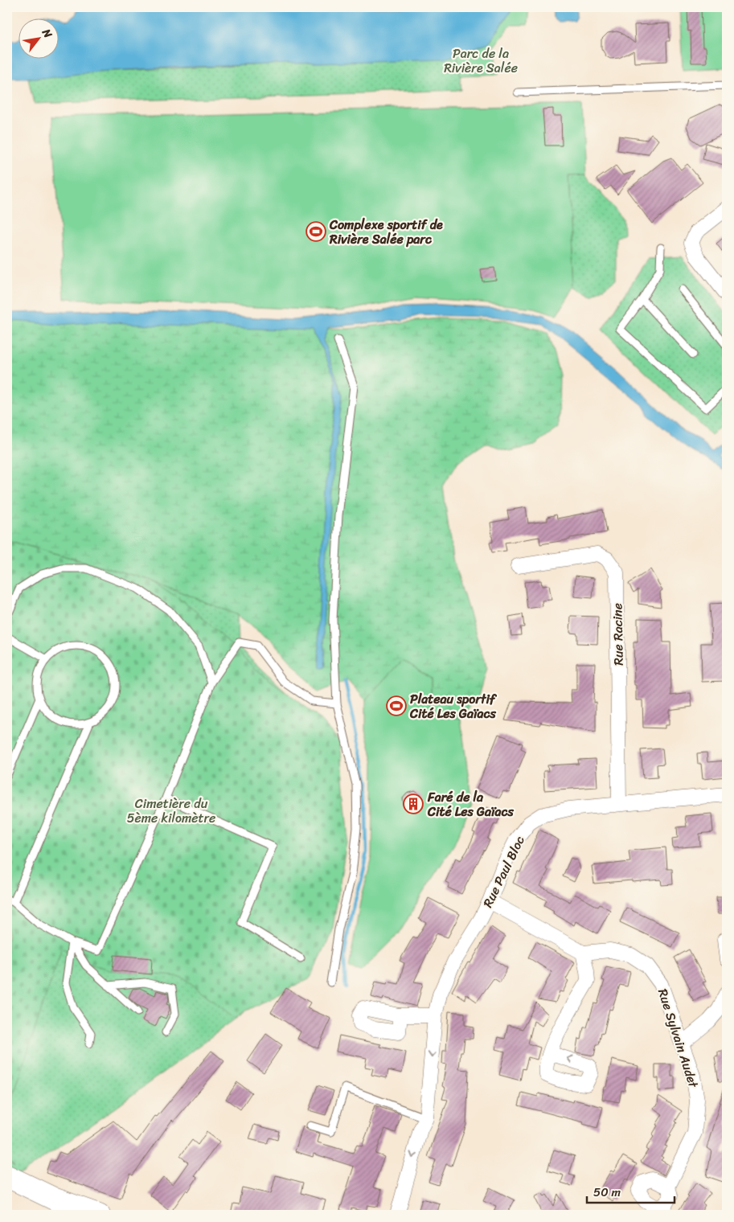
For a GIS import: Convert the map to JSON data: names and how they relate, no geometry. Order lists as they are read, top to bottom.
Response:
{
  "streets": {
    "street": ["Rue Racine", "Rue Paul Bloc", "Rue Sylvain Audet"]
  },
  "crossings": [
    ["Rue Racine", "Rue Paul Bloc"]
  ],
  "parks": ["Parc de la Rivière Salée", "Cimetière du 5ème kilomètre"],
  "places": {
    "sports": ["Complexe sportif de Rivière Salée parc", "Plateau sportif Cité Les Gaïacs"],
    "building": ["Faré de la Cité Les Gaïacs"]
  },
  "scale_bar": "50 m",
  "north": "top right"
}
